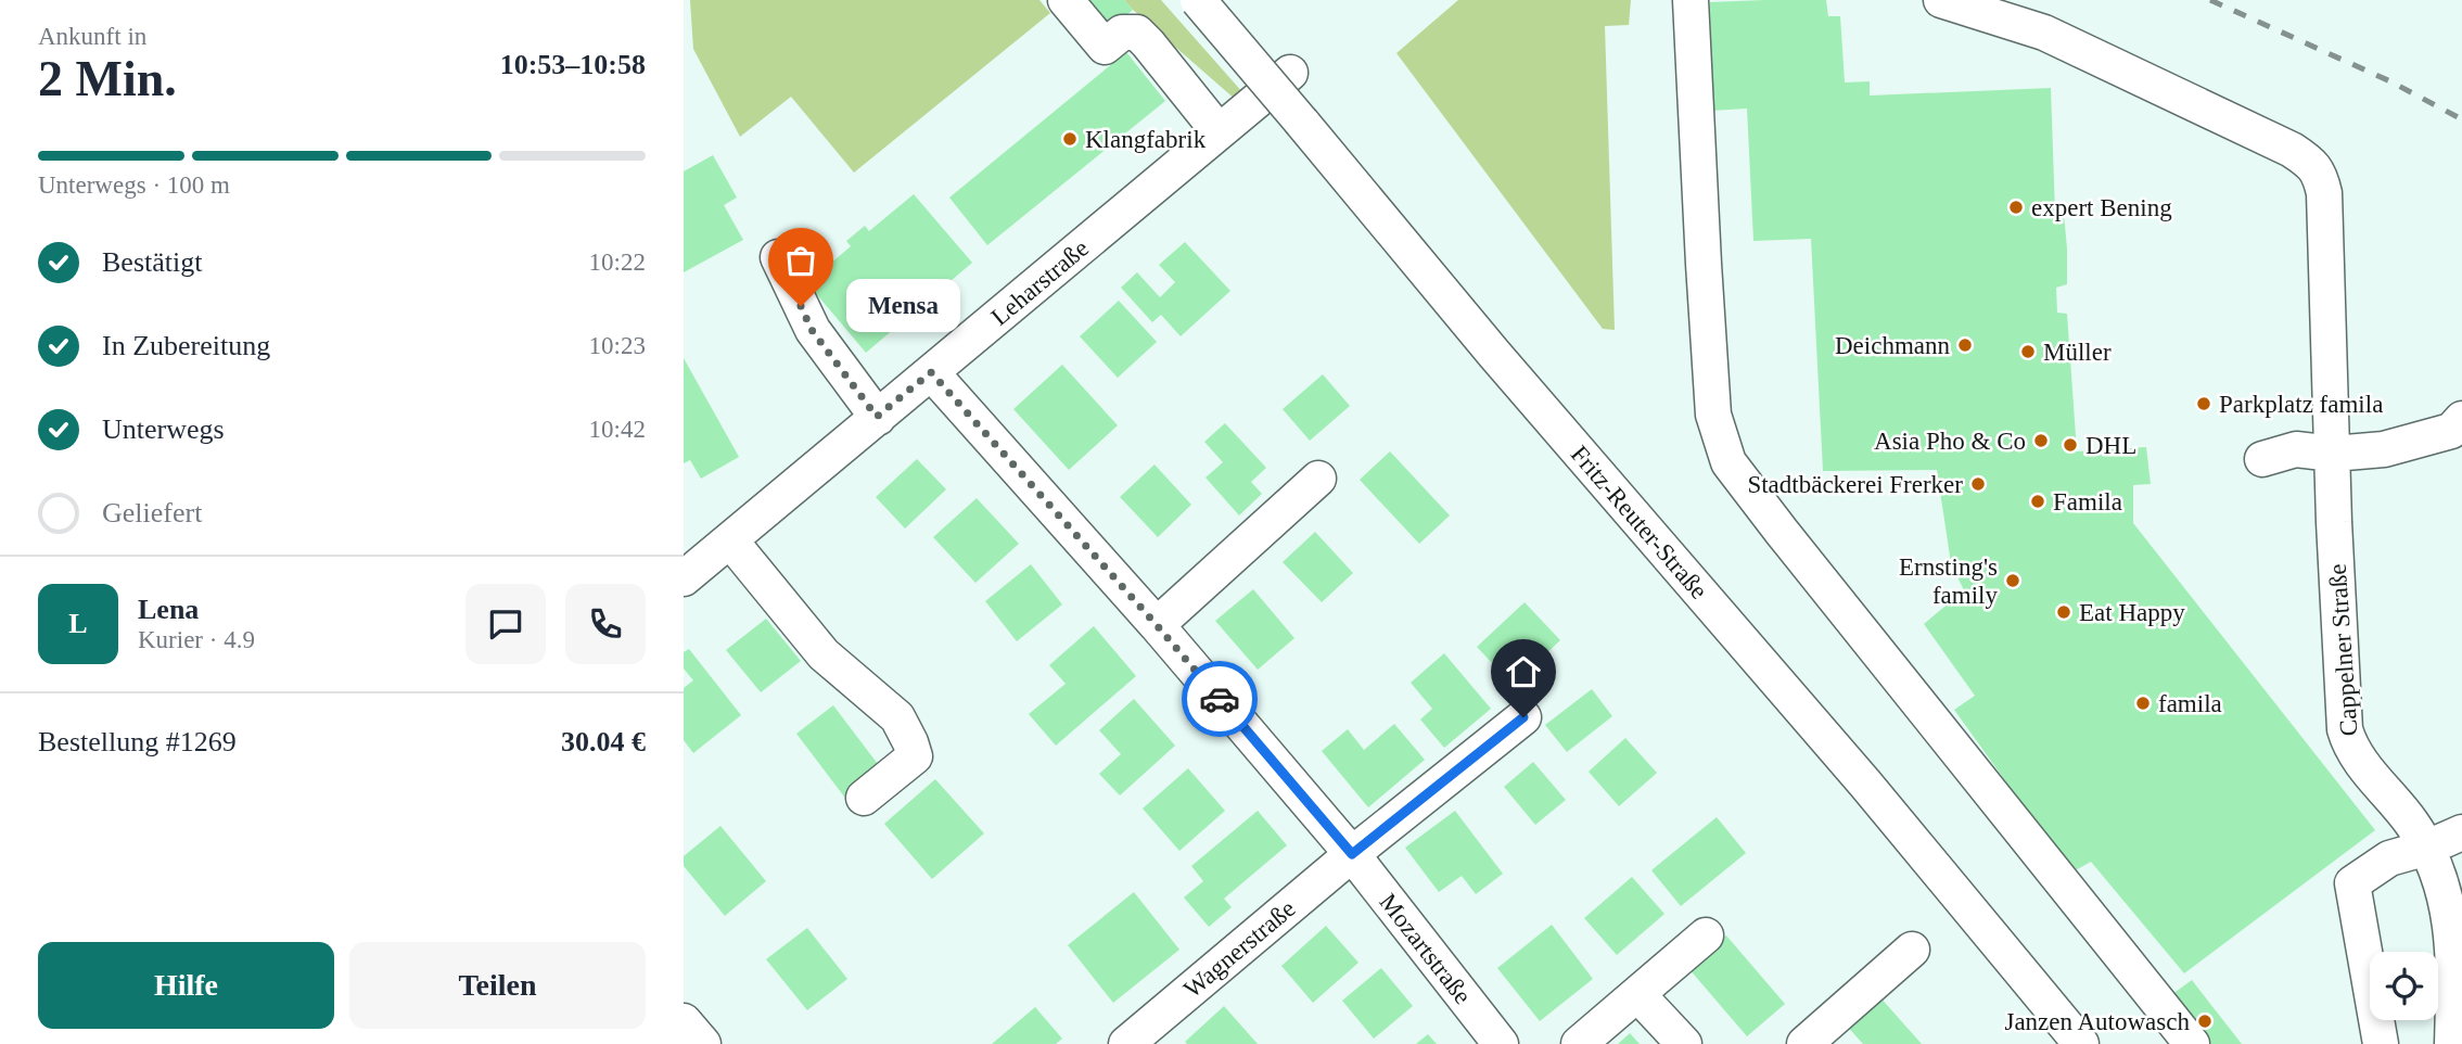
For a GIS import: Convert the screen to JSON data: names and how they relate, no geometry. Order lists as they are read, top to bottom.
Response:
{
  "streets": {
    "street": [
      "Leharstraße",
      "Fritz-Reuter-Straße",
      "Cappelner Straße",
      "Wagnerstraße",
      "Mozartstraße"
    ]
  },
  "crossings": [
    ["Leharstraße", "Mozartstraße"],
    ["Wagnerstraße", "Mozartstraße"]
  ],
  "places": [
    "Klangfabrik",
    "expert Bening",
    "Mensa",
    "Deichmann",
    "Müller",
    "Parkplatz famila",
    "Asia Pho & Co",
    "DHL",
    "Stadtbäckerei Frerker",
    "Famila",
    "Ernsting's family",
    "Eat Happy",
    "famila",
    "Janzen Autowasch"
  ],
  "page": {
    "heading": ["2 Min.", "Ankunft in", "10:53–10:58"],
    "panel": [
      "Lena",
      "Kurier · 4.9",
      "Bestellung #1269",
      "30.04 €"
    ],
    "bar": "Unterwegs · 100 m",
    "list": [
      ["Bestätigt", "10:22"],
      ["In Zubereitung", "10:23"],
      ["Unterwegs", "10:42"],
      "Geliefert"
    ],
    "bubble": "Mensa",
    "round": "L",
    "buttons": ["Hilfe", "Teilen"]
  }
}
